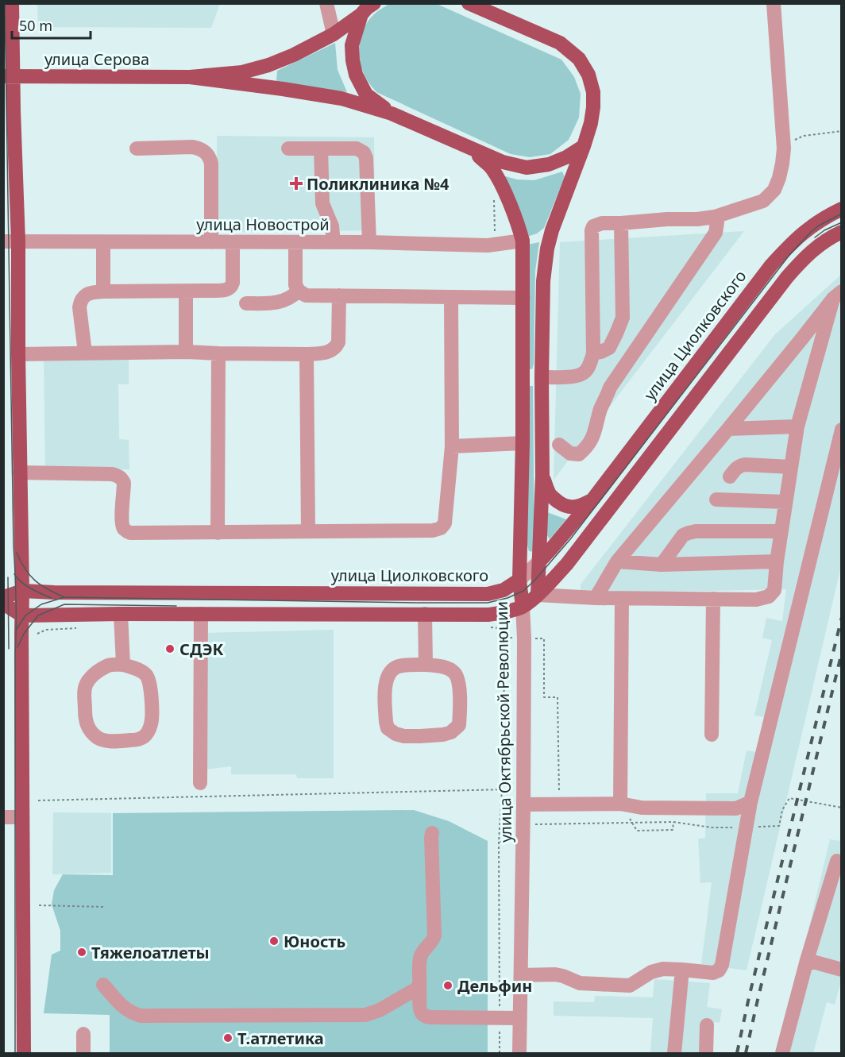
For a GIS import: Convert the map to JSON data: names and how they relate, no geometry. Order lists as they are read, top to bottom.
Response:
{
  "streets": {
    "main road": ["улица Серова", "улица Циолковского", "улица Октябрьской Революции"],
    "street": ["улица Новострой"]
  },
  "crossings": [
    ["улица Новострой", "улица Октябрьской Революции"],
    ["улица Циолковского", "улица Октябрьской Революции"]
  ],
  "places": {
    "health": ["Поликлиника №4"],
    "other": [
      "СДЭК",
      "Юность",
      "Тяжелоатлеты",
      "Дельфин",
      "Т.атлетика"
    ]
  },
  "scale_bar": "50 m"
}
